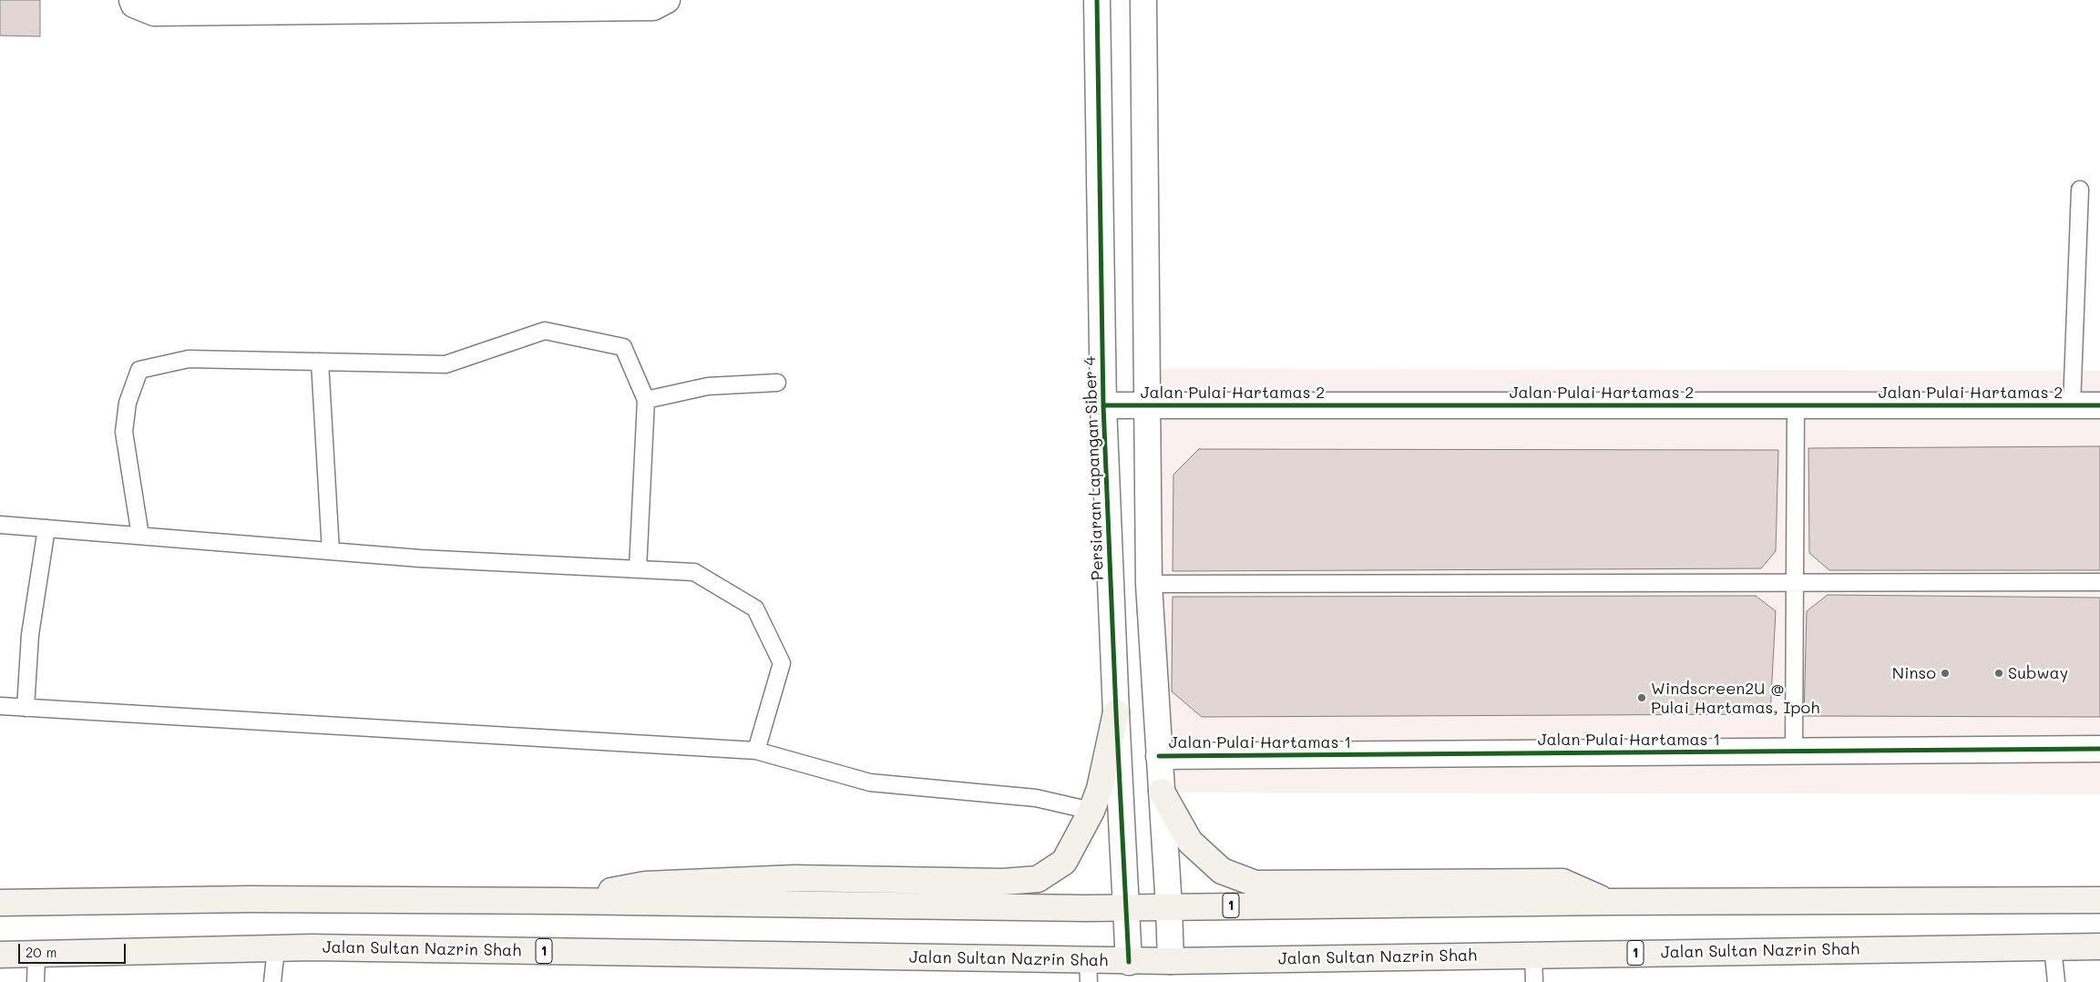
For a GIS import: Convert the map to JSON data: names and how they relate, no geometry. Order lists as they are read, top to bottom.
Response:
{
  "streets": {
    "highway": ["1", "Jalan Sultan Nazrin Shah"],
    "street": ["Jalan Pulai Hartamas 2", "Persiaran Lapangan Siber 4", "Jalan Pulai Hartamas 1"]
  },
  "crossings": [
    ["Jalan Pulai Hartamas 2", "Persiaran Lapangan Siber 4"],
    ["Persiaran Lapangan Siber 4", "1"],
    ["Persiaran Lapangan Siber 4", "Jalan Sultan Nazrin Shah"]
  ],
  "places": ["Ninso", "Subway", "Windscreen2U @ Pulai Hartamas, Ipoh"],
  "scale_bar": "20 m"
}
